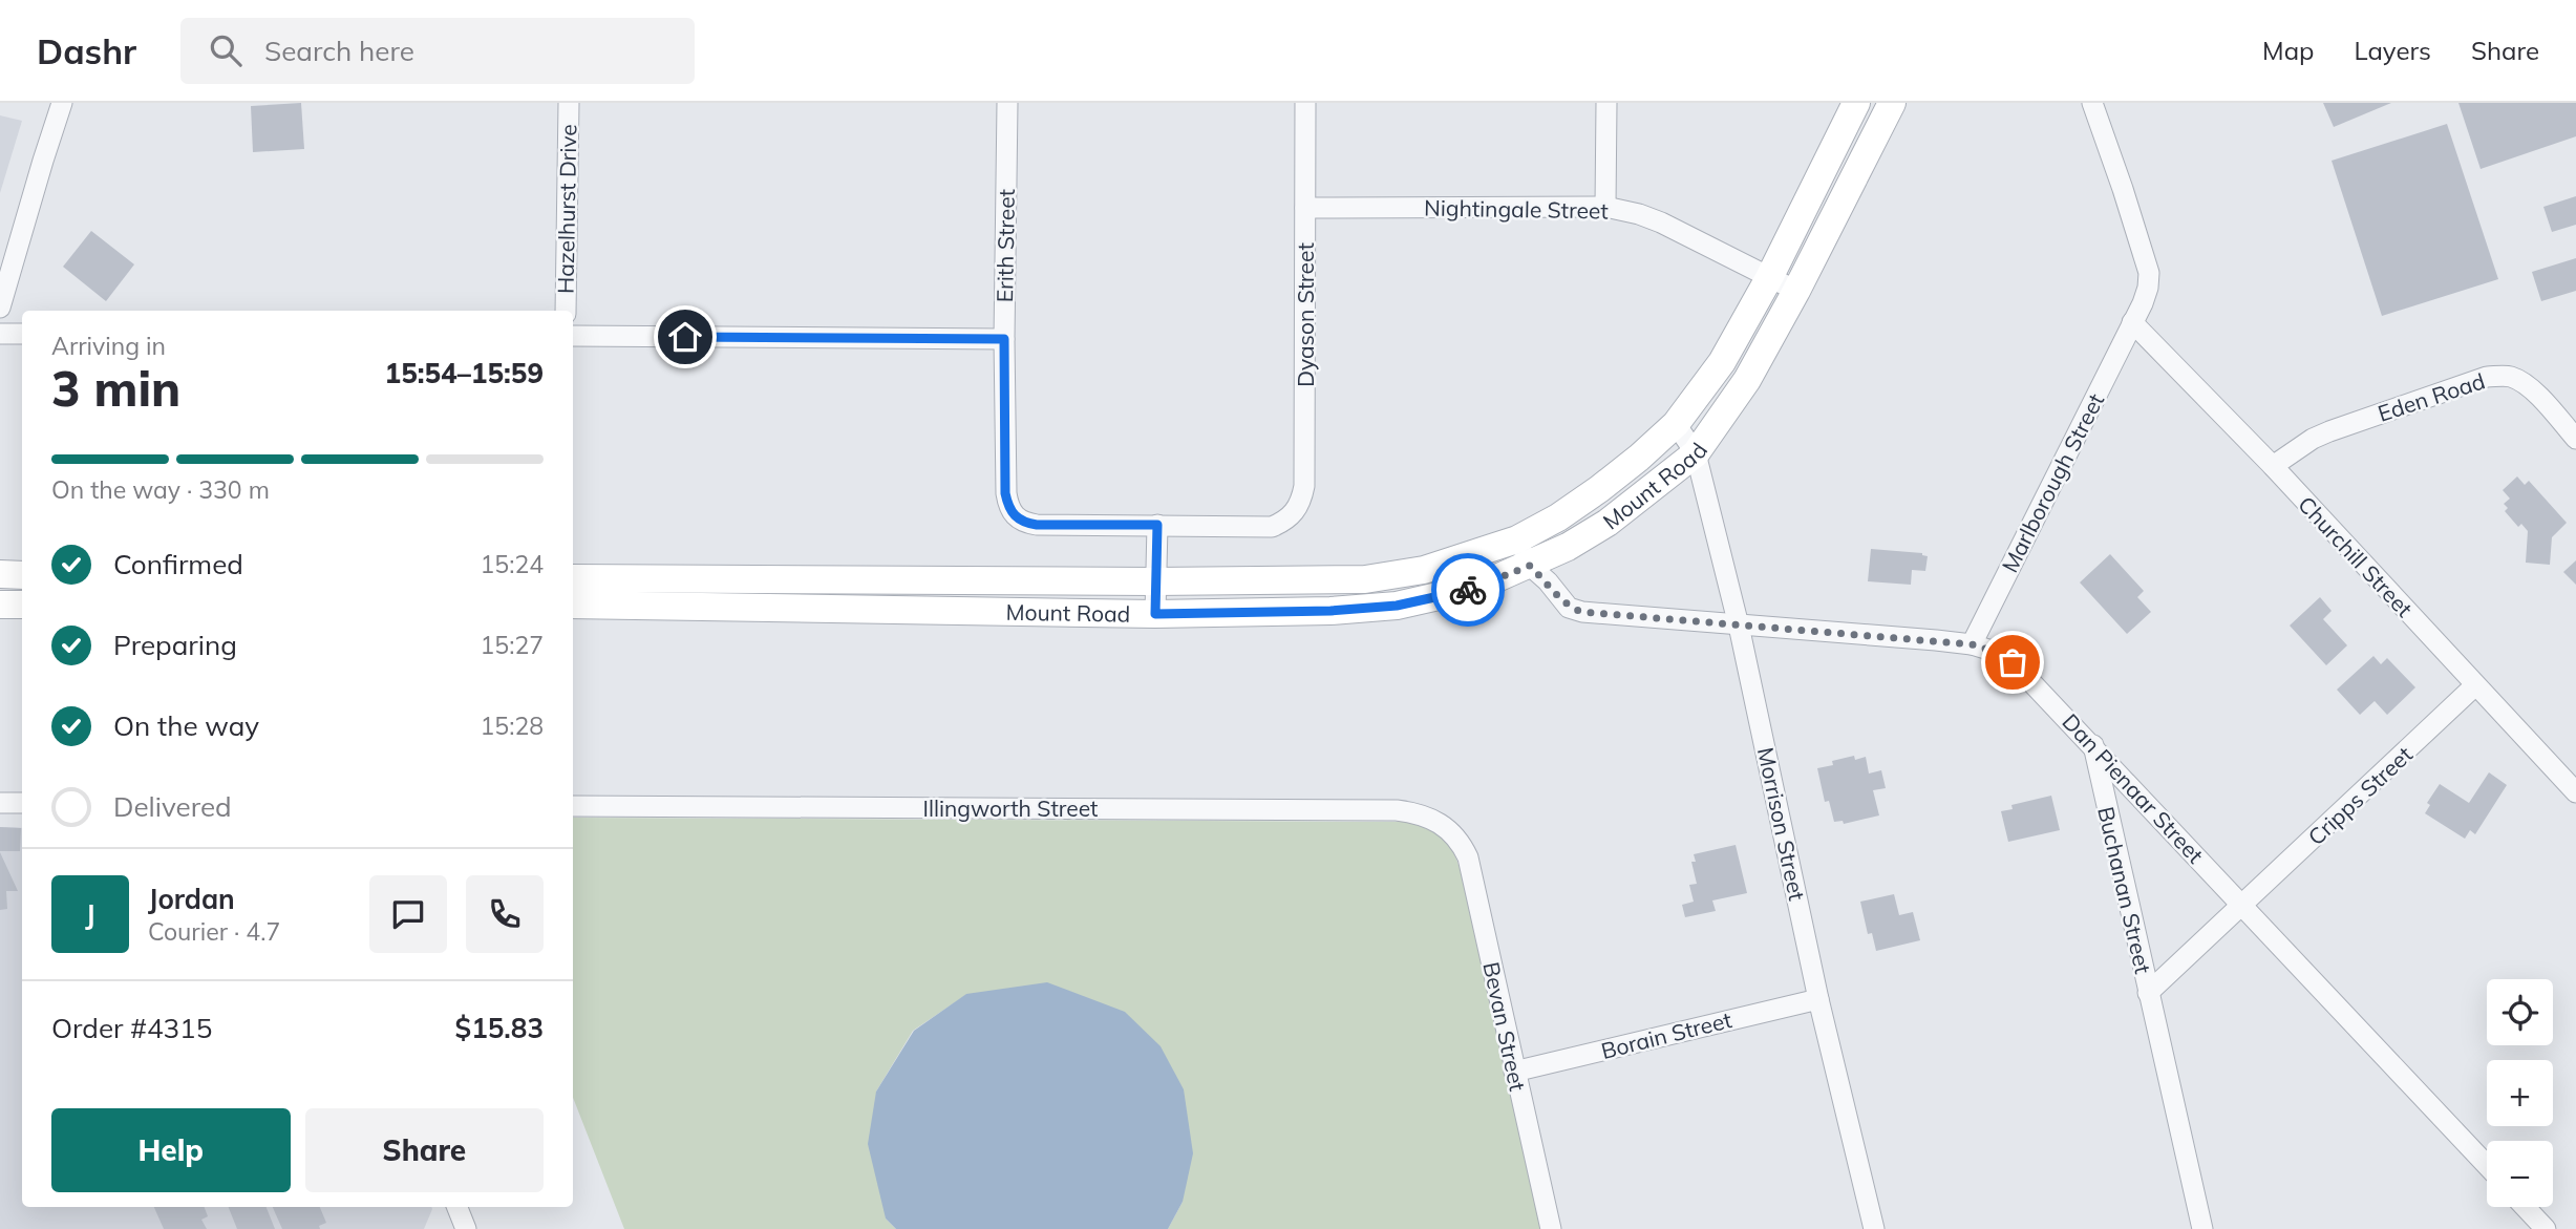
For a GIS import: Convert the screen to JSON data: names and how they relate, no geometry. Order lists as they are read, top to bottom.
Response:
{
  "streets": {
    "main road": ["Mount Road"],
    "street": [
      "Hazelhurst Drive",
      "Nightingale Street",
      "Erith Street",
      "Dyason Street",
      "Eden Road",
      "Marlborough Street",
      "Churchill Street",
      "Dan Pienaar Street",
      "Cripps Street",
      "Illingworth Street",
      "Morrison Street",
      "Buchanan Street",
      "Bevan Street",
      "Borain Street"
    ]
  },
  "crossings": [
    ["Nightingale Street", "Dyason Street"],
    ["Nightingale Street", "Mount Road"],
    ["Erith Street", "Dyason Street"],
    ["Eden Road", "Churchill Street"],
    ["Mount Road", "Dan Pienaar Street"],
    ["Mount Road", "Morrison Street"],
    ["Marlborough Street", "Churchill Street"],
    ["Marlborough Street", "Dan Pienaar Street"],
    ["Churchill Street", "Cripps Street"],
    ["Dan Pienaar Street", "Cripps Street"],
    ["Dan Pienaar Street", "Morrison Street"],
    ["Dan Pienaar Street", "Buchanan Street"],
    ["Cripps Street", "Buchanan Street"],
    ["Illingworth Street", "Bevan Street"],
    ["Morrison Street", "Borain Street"],
    ["Bevan Street", "Borain Street"]
  ],
  "page": {
    "header": "Dashr",
    "search": "Search here",
    "nav": ["Map", "Layers", "Share"],
    "heading": ["3 min", "Arriving in", "15:54–15:59"],
    "panel": [
      "Jordan",
      "Courier · 4.7",
      "Order #4315",
      "$15.83"
    ],
    "bar": "On the way · 330 m",
    "list": [
      ["Confirmed", "15:24"],
      ["Preparing", "15:27"],
      ["On the way", "15:28"],
      "Delivered"
    ],
    "round": "J",
    "map_buttons": ["+", "−"],
    "buttons": ["Help", "Share"]
  }
}
